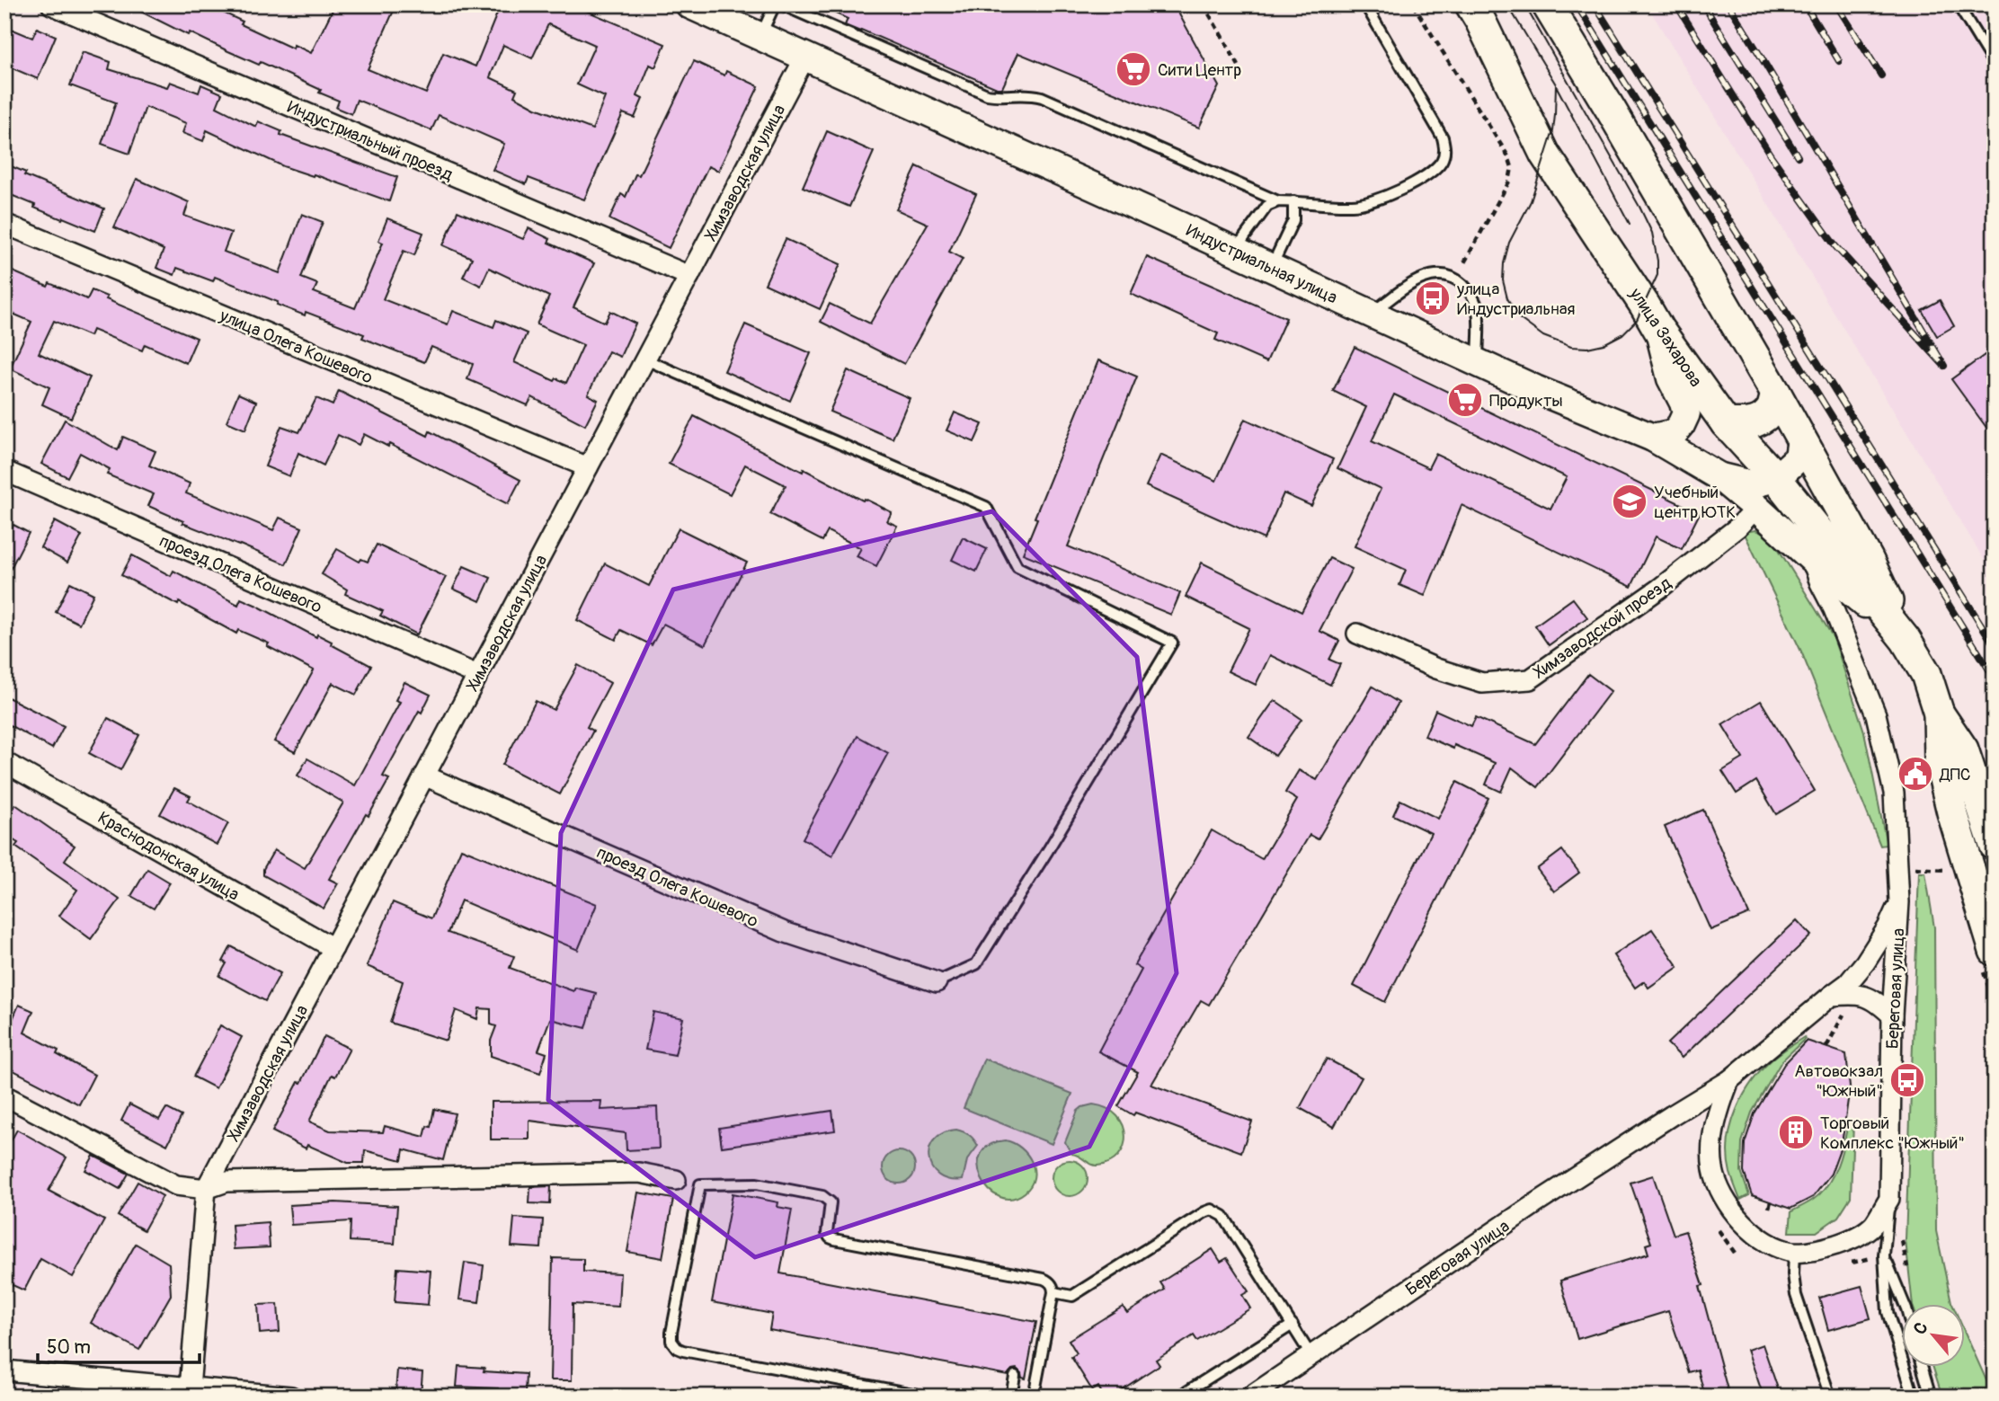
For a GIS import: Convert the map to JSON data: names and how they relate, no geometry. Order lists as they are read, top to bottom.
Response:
{
  "streets": {
    "main road": ["Индустриальная улица", "улица Захарова"],
    "street": [
      "Индустриальный проезд",
      "Химзаводская улица",
      "улица Олега Кошевого",
      "проезд Олега Кошевого",
      "Химзаводской проезд",
      "Краснодонская улица",
      "Береговая улица"
    ]
  },
  "crossings": [
    ["Индустриальный проезд", "Химзаводская улица"],
    ["Химзаводская улица", "Индустриальная улица"],
    ["Химзаводская улица", "улица Олега Кошевого"],
    ["Химзаводская улица", "проезд Олега Кошевого"],
    ["Химзаводская улица", "Краснодонская улица"],
    ["Индустриальная улица", "улица Захарова"],
    ["Индустриальная улица", "Химзаводской проезд"],
    ["Индустриальная улица", "Береговая улица"]
  ],
  "places": {
    "supermarket": ["Сити Центр", "Продукты"],
    "bus stop": ["улица Индустриальная", "Автовокзал \"Южный\""],
    "school or university": ["Учебный центр ЮТК"],
    "public building": ["ДПС"],
    "building": ["Торговый Комплекс \"Южный\""]
  },
  "scale_bar": "50 m",
  "north": "top left"
}
